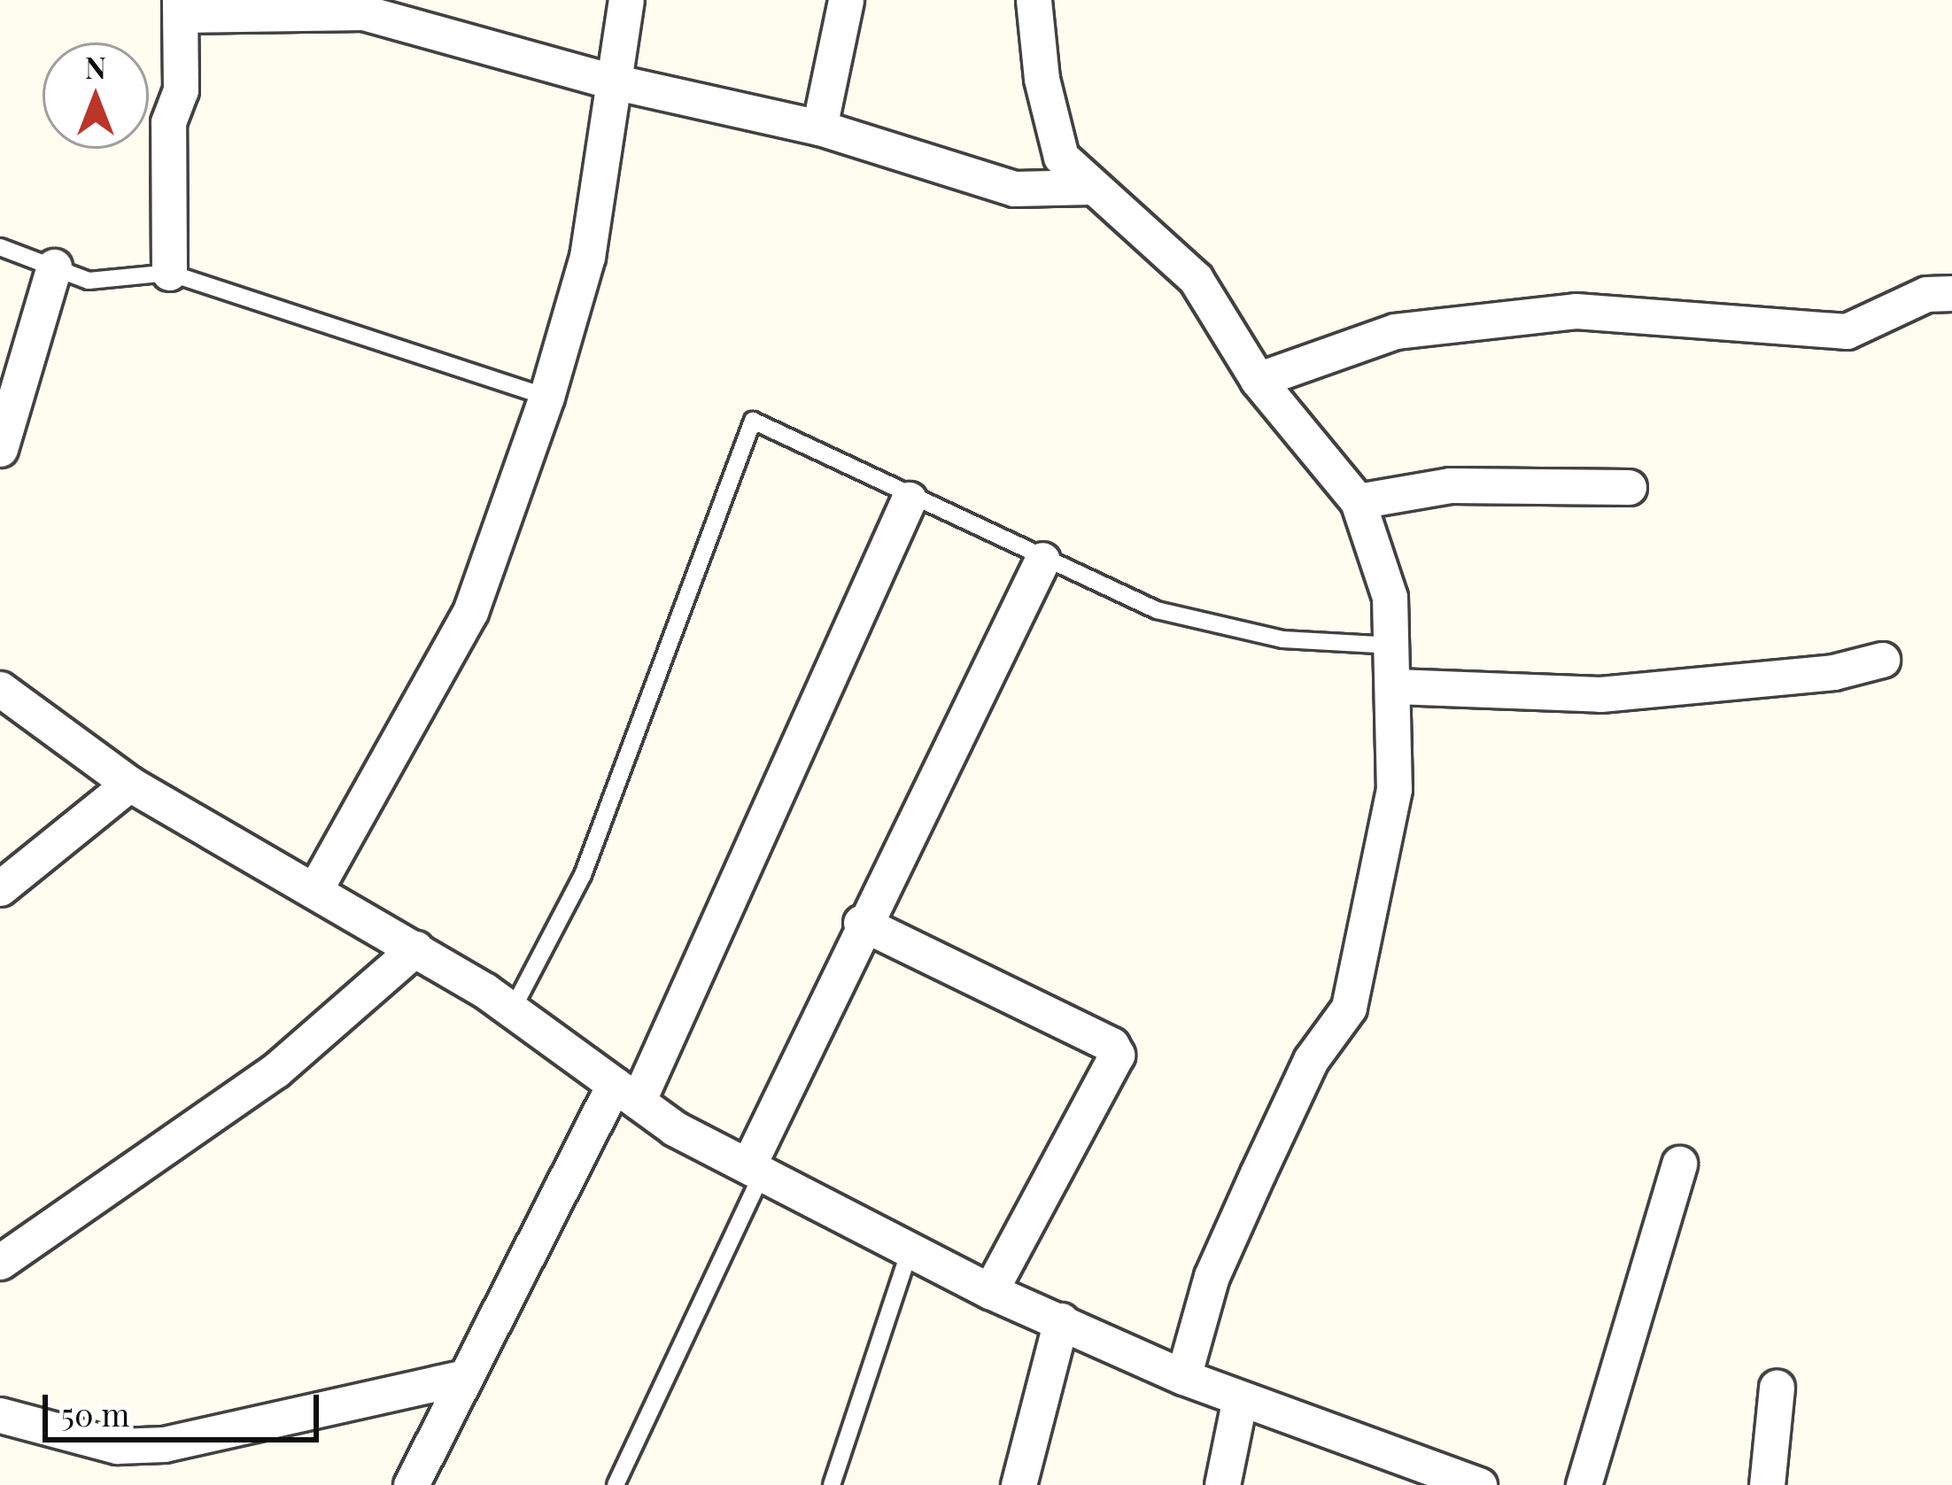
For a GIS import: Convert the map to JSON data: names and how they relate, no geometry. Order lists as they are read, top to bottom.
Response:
{
  "scale_bar": "50 m",
  "north": "top"
}
